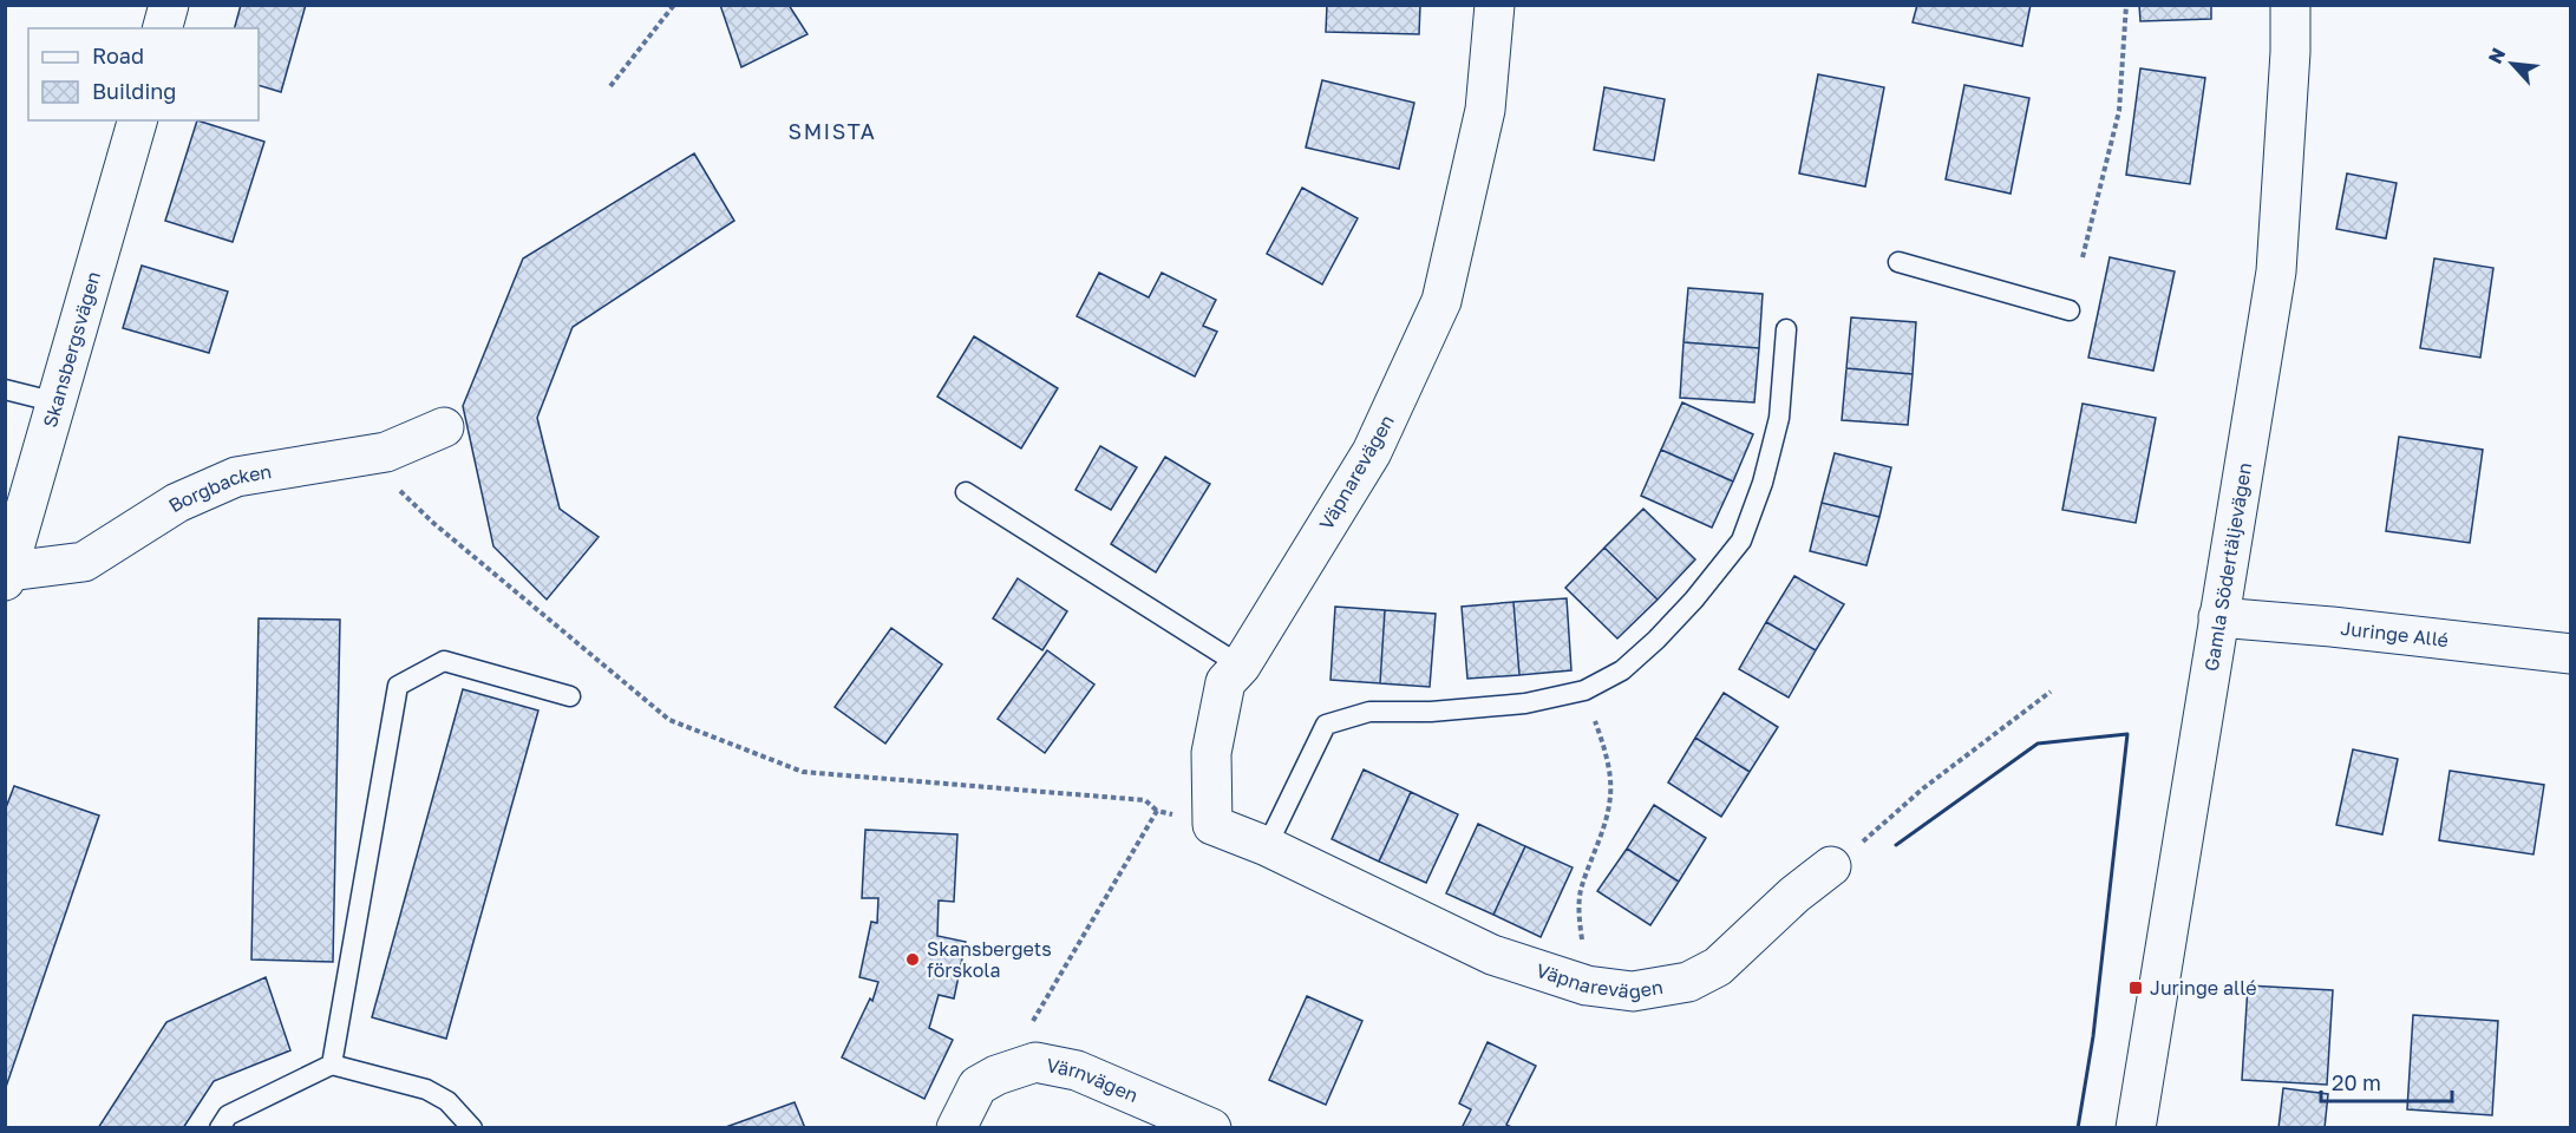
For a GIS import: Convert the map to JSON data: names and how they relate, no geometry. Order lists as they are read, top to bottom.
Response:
{
  "streets": {
    "street": [
      "Skansbergsvägen",
      "Väpnarevägen",
      "Borgbacken",
      "Gamla Södertäljevägen",
      "Juringe Allé",
      "Värnvägen"
    ]
  },
  "crossings": [
    ["Skansbergsvägen", "Borgbacken"],
    ["Gamla Södertäljevägen", "Juringe Allé"]
  ],
  "districts": ["SMISTA"],
  "places": {
    "other": ["Skansbergets förskola"],
    "transit": ["Juringe allé"]
  },
  "legend": ["Road", "Building"],
  "scale_bar": "20 m",
  "north": "top left"
}
